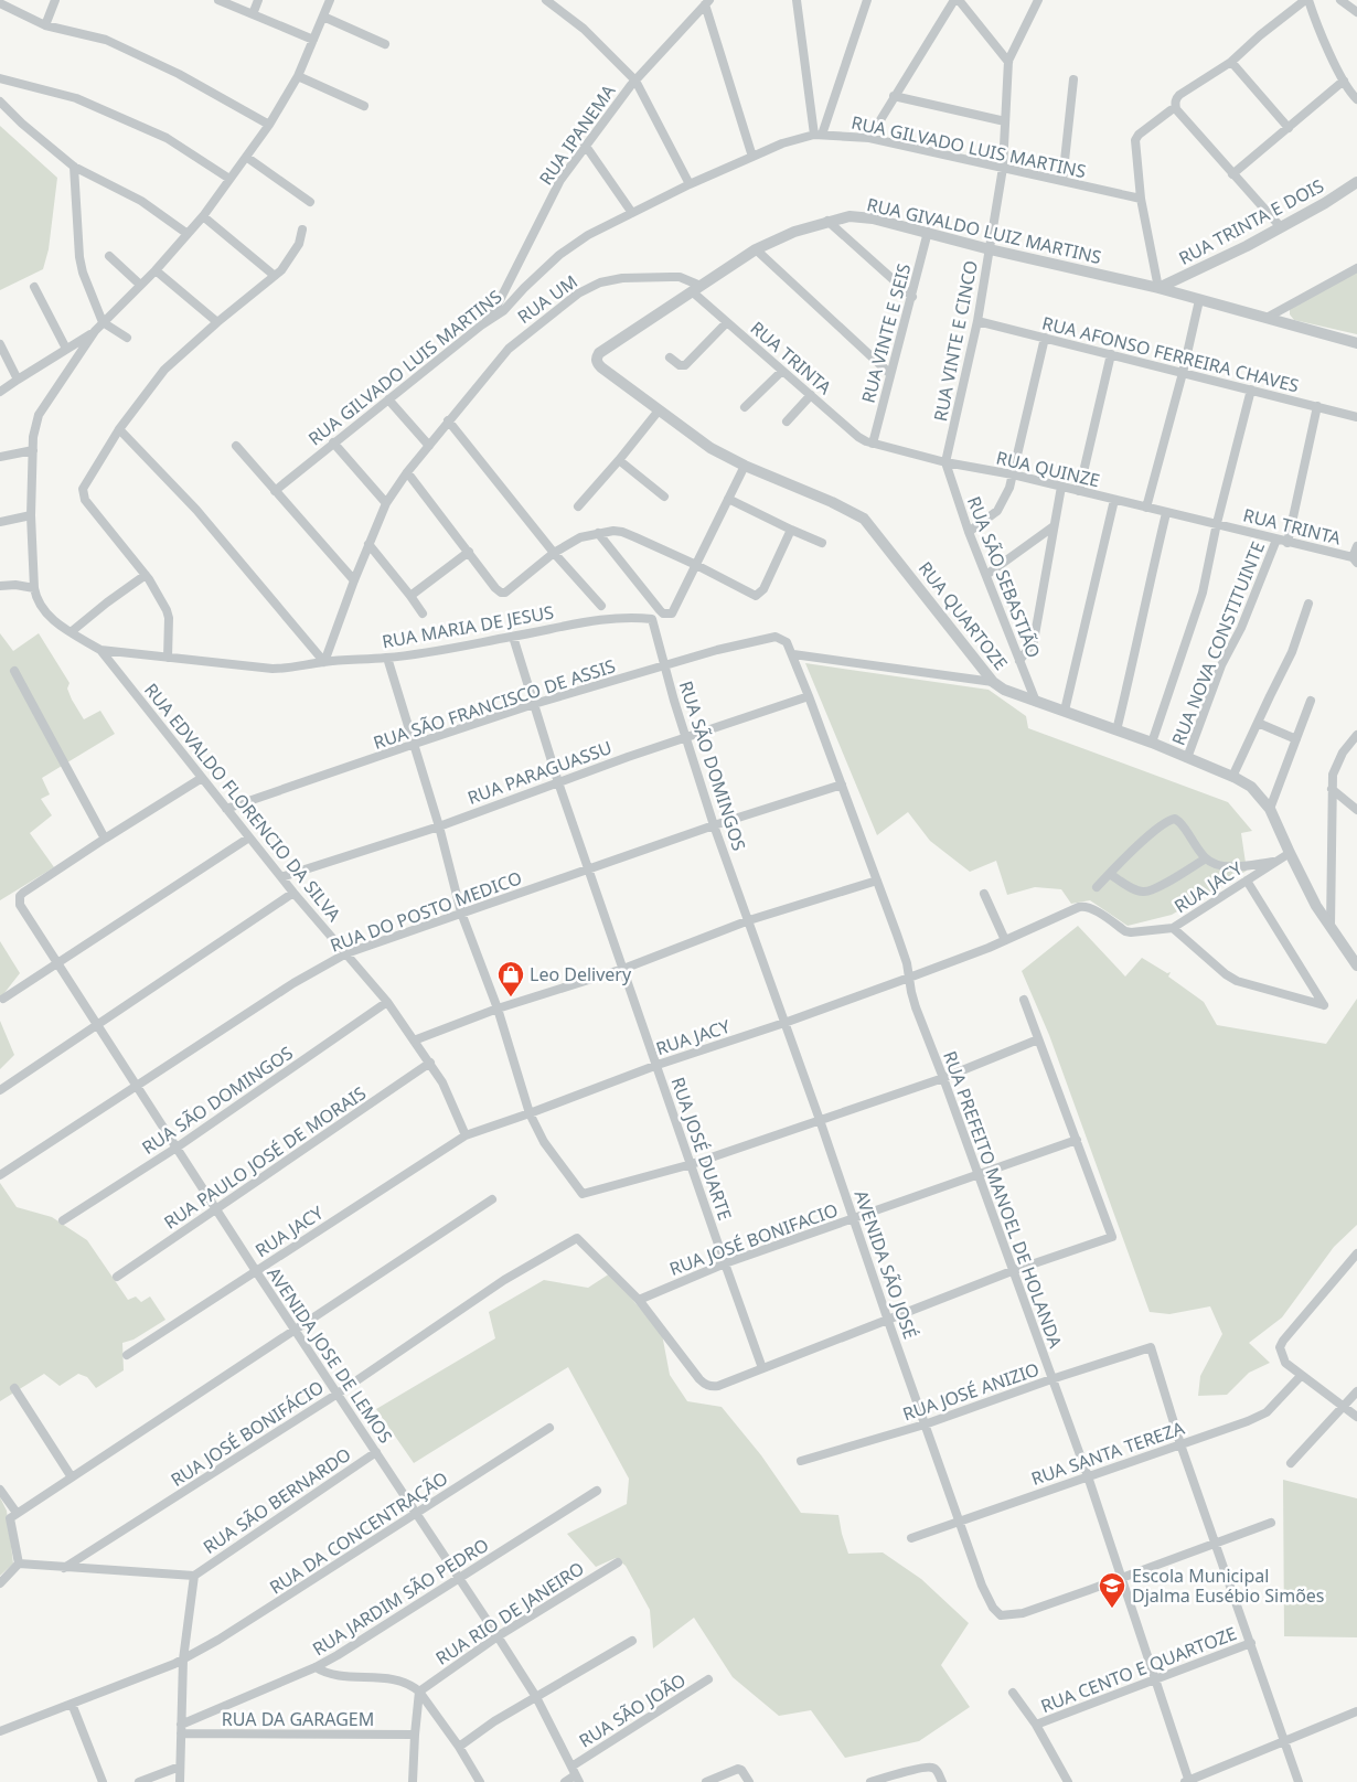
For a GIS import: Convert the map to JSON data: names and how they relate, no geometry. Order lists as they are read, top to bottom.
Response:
{
  "streets": {
    "street": [
      "RUA IPANEMA",
      "RUA GILVADO LUIS MARTINS",
      "RUA TRINTA E DOIS",
      "RUA GIVALDO LUIZ MARTINS",
      "RUA UM",
      "RUA VINTE E SEIS",
      "RUA VINTE E CINCO",
      "RUA AFONSO FERREIRA CHAVES",
      "RUA TRINTA",
      "RUA QUINZE",
      "RUA SÃO SEBASTIÃO",
      "RUA QUARTOZE",
      "RUA MARIA DE JESUS",
      "RUA NOVA CONSTITUINTE",
      "RUA SÃO FRANCISCO DE ASSIS",
      "RUA SÃO DOMINGOS",
      "RUA PARAGUASSU",
      "RUA EDVALDO FLORENCIO DA SILVA",
      "RUA JACY",
      "RUA DO POSTO MEDICO",
      "RUA JOSÉ DUARTE",
      "RUA PAULO JOSÉ DE MORAIS",
      "RUA PREFEITO MANOEL DE HOLANDA",
      "RUA JOSÉ BONIFACIO",
      "AVENIDA SÃO JOSÉ",
      "AVENIDA JOSE DE LEMOS",
      "RUA JOSÉ ANIZIO",
      "RUA JOSÉ BONIFÁCIO",
      "RUA SANTA TEREZA",
      "RUA SÃO BERNARDO",
      "RUA DA CONCENTRAÇÃO",
      "RUA JARDIM SÃO PEDRO",
      "RUA RIO DE JANEIRO",
      "RUA CENTO E QUARTOZE",
      "RUA SÃO JOÃO",
      "RUA DA GARAGEM"
    ]
  },
  "crossings": [
    ["RUA IPANEMA", "RUA GILVADO LUIS MARTINS"],
    ["RUA GILVADO LUIS MARTINS", "RUA VINTE E CINCO"],
    ["RUA TRINTA E DOIS", "RUA GIVALDO LUIZ MARTINS"],
    ["RUA GIVALDO LUIZ MARTINS", "RUA UM"],
    ["RUA GIVALDO LUIZ MARTINS", "RUA VINTE E SEIS"],
    ["RUA GIVALDO LUIZ MARTINS", "RUA VINTE E CINCO"],
    ["RUA GIVALDO LUIZ MARTINS", "RUA TRINTA"],
    ["RUA GIVALDO LUIZ MARTINS", "RUA QUARTOZE"],
    ["RUA UM", "RUA TRINTA"],
    ["RUA VINTE E SEIS", "RUA TRINTA"],
    ["RUA VINTE E SEIS", "RUA QUINZE"],
    ["RUA VINTE E CINCO", "RUA AFONSO FERREIRA CHAVES"],
    ["RUA VINTE E CINCO", "RUA QUINZE"],
    ["RUA VINTE E CINCO", "RUA SÃO SEBASTIÃO"],
    ["RUA TRINTA", "RUA QUINZE"],
    ["RUA TRINTA", "RUA NOVA CONSTITUINTE"],
    ["RUA QUINZE", "RUA SÃO SEBASTIÃO"],
    ["RUA SÃO SEBASTIÃO", "RUA QUARTOZE"],
    ["RUA QUARTOZE", "RUA NOVA CONSTITUINTE"],
    ["RUA QUARTOZE", "RUA JACY"],
    ["RUA MARIA DE JESUS", "RUA SÃO DOMINGOS"],
    ["RUA MARIA DE JESUS", "RUA EDVALDO FLORENCIO DA SILVA"],
    ["RUA SÃO FRANCISCO DE ASSIS", "RUA SÃO DOMINGOS"],
    ["RUA SÃO FRANCISCO DE ASSIS", "RUA EDVALDO FLORENCIO DA SILVA"],
    ["RUA SÃO FRANCISCO DE ASSIS", "RUA PREFEITO MANOEL DE HOLANDA"],
    ["RUA SÃO DOMINGOS", "RUA PARAGUASSU"],
    ["RUA SÃO DOMINGOS", "RUA EDVALDO FLORENCIO DA SILVA"],
    ["RUA SÃO DOMINGOS", "RUA DO POSTO MEDICO"],
    ["RUA SÃO DOMINGOS", "AVENIDA SÃO JOSÉ"],
    ["RUA SÃO DOMINGOS", "AVENIDA JOSE DE LEMOS"],
    ["RUA PARAGUASSU", "RUA EDVALDO FLORENCIO DA SILVA"],
    ["RUA PARAGUASSU", "RUA JOSÉ DUARTE"],
    ["RUA PARAGUASSU", "RUA PREFEITO MANOEL DE HOLANDA"],
    ["RUA EDVALDO FLORENCIO DA SILVA", "RUA JACY"],
    ["RUA EDVALDO FLORENCIO DA SILVA", "RUA DO POSTO MEDICO"],
    ["RUA EDVALDO FLORENCIO DA SILVA", "RUA PAULO JOSÉ DE MORAIS"],
    ["RUA JACY", "RUA JOSÉ DUARTE"],
    ["RUA JACY", "RUA PREFEITO MANOEL DE HOLANDA"],
    ["RUA JACY", "AVENIDA SÃO JOSÉ"],
    ["RUA JACY", "AVENIDA JOSE DE LEMOS"],
    ["RUA DO POSTO MEDICO", "RUA JOSÉ DUARTE"],
    ["RUA DO POSTO MEDICO", "RUA PREFEITO MANOEL DE HOLANDA"],
    ["RUA DO POSTO MEDICO", "AVENIDA JOSE DE LEMOS"],
    ["RUA JOSÉ DUARTE", "RUA JOSÉ BONIFACIO"],
    ["RUA PAULO JOSÉ DE MORAIS", "AVENIDA JOSE DE LEMOS"],
    ["RUA PREFEITO MANOEL DE HOLANDA", "RUA JOSÉ BONIFACIO"],
    ["RUA PREFEITO MANOEL DE HOLANDA", "AVENIDA SÃO JOSÉ"],
    ["RUA PREFEITO MANOEL DE HOLANDA", "RUA JOSÉ ANIZIO"],
    ["RUA PREFEITO MANOEL DE HOLANDA", "RUA SANTA TEREZA"],
    ["RUA PREFEITO MANOEL DE HOLANDA", "RUA CENTO E QUARTOZE"],
    ["RUA JOSÉ BONIFACIO", "AVENIDA SÃO JOSÉ"],
    ["RUA JOSÉ BONIFACIO", "RUA JOSÉ BONIFÁCIO"],
    ["AVENIDA SÃO JOSÉ", "RUA JOSÉ ANIZIO"],
    ["AVENIDA SÃO JOSÉ", "RUA SANTA TEREZA"],
    ["AVENIDA JOSE DE LEMOS", "RUA JOSÉ BONIFÁCIO"],
    ["AVENIDA JOSE DE LEMOS", "RUA SÃO BERNARDO"],
    ["AVENIDA JOSE DE LEMOS", "RUA DA CONCENTRAÇÃO"],
    ["AVENIDA JOSE DE LEMOS", "RUA JARDIM SÃO PEDRO"],
    ["AVENIDA JOSE DE LEMOS", "RUA RIO DE JANEIRO"],
    ["AVENIDA JOSE DE LEMOS", "RUA SÃO JOÃO"],
    ["RUA JOSÉ ANIZIO", "RUA SANTA TEREZA"],
    ["RUA JARDIM SÃO PEDRO", "RUA DA GARAGEM"]
  ],
  "places": {
    "shop": ["Leo Delivery"],
    "school or university": ["Escola Municipal Djalma Eusébio Simões"]
  }
}
